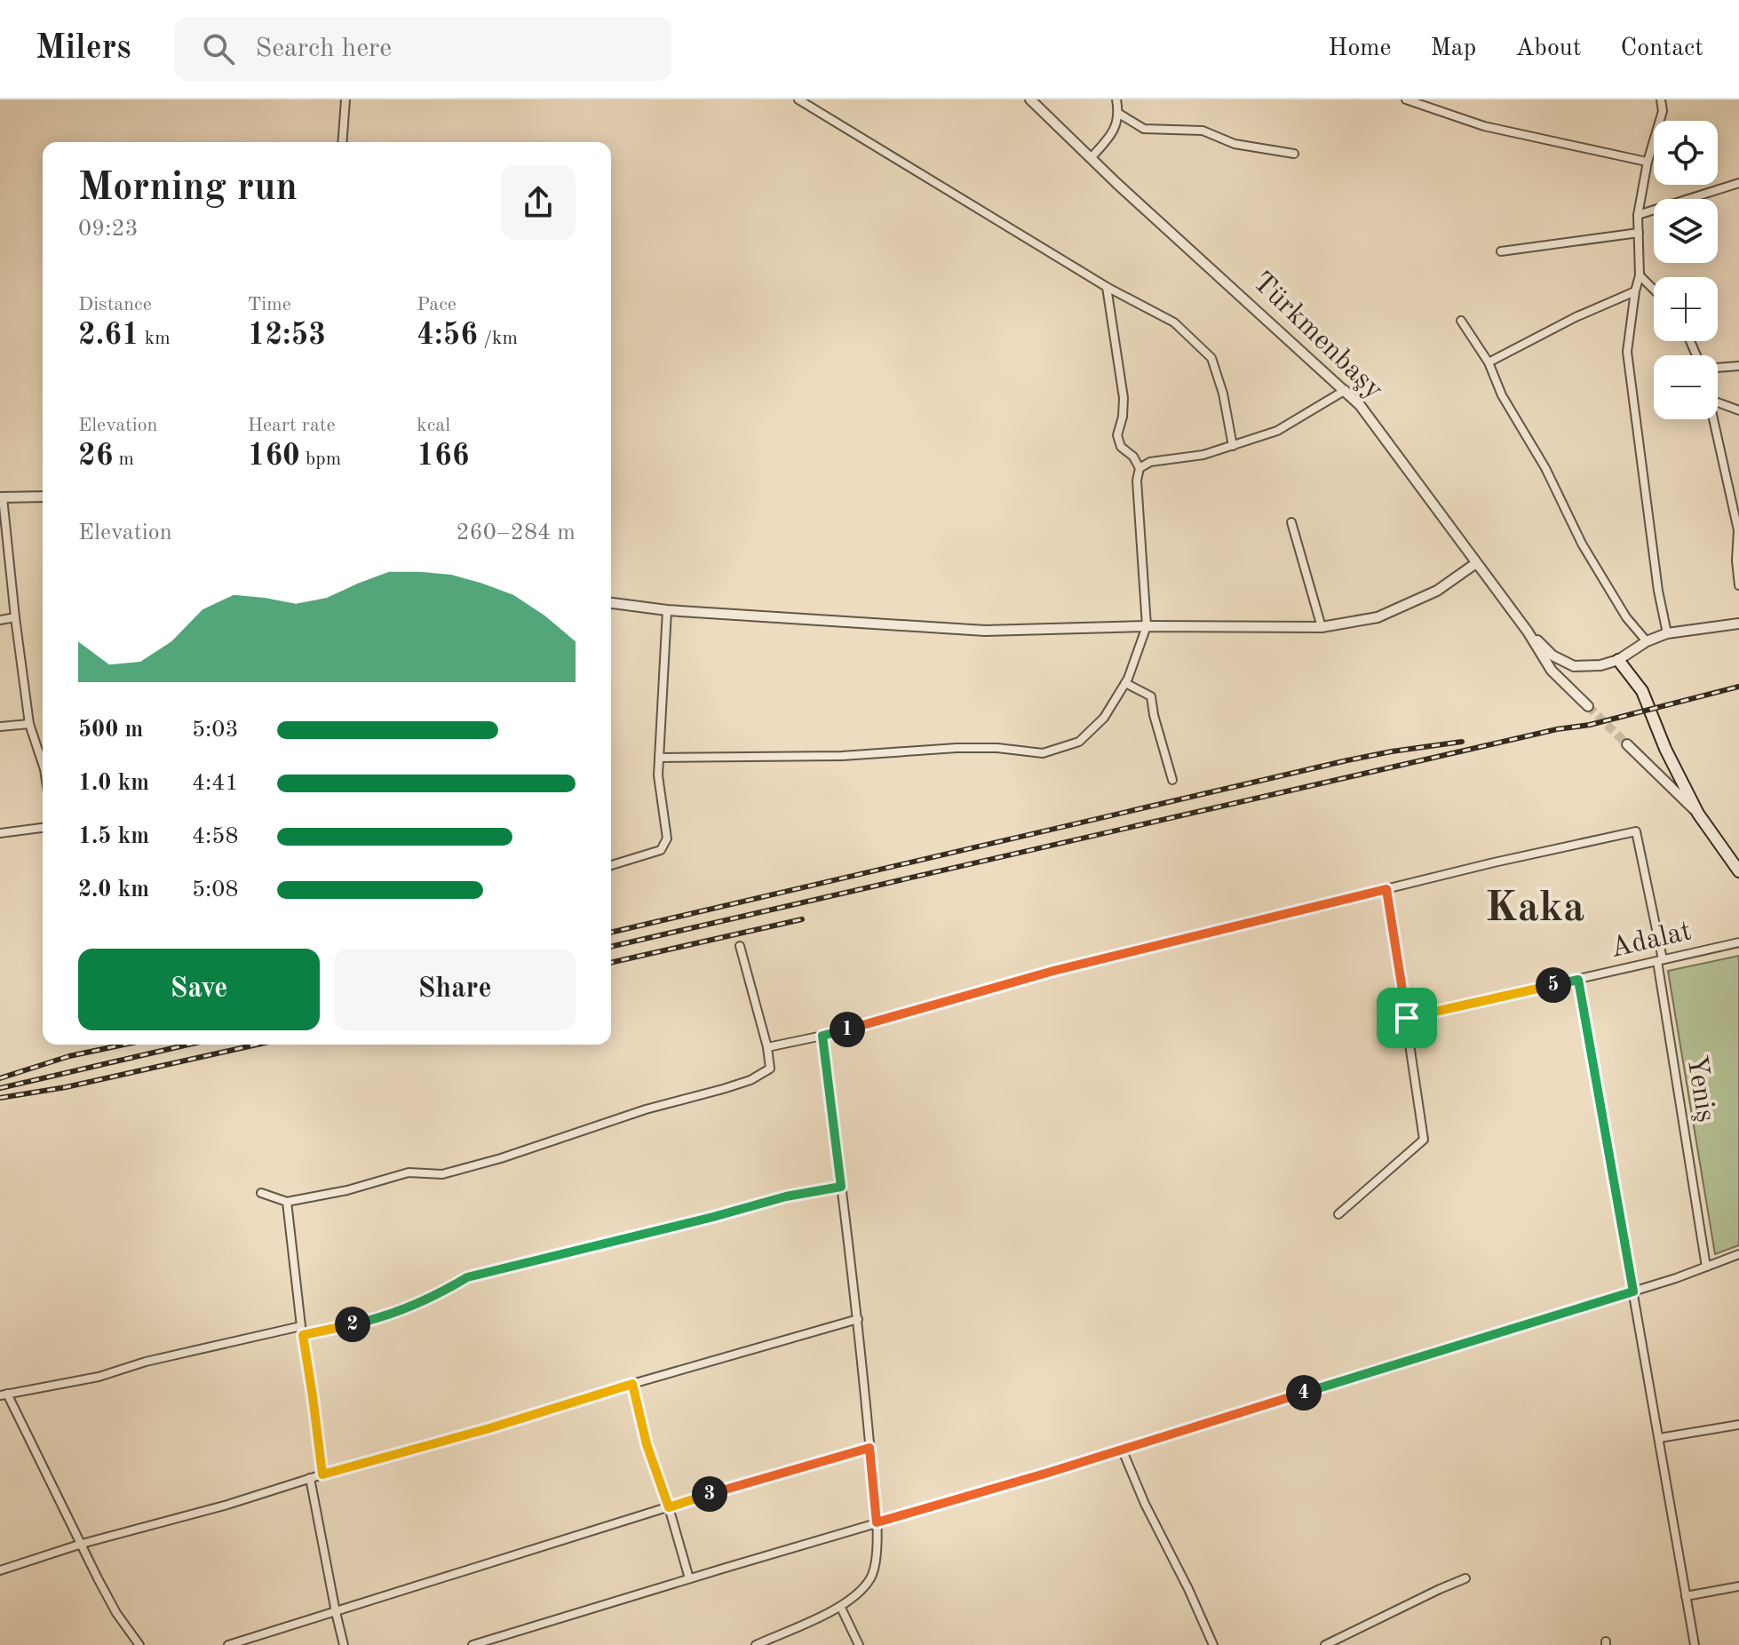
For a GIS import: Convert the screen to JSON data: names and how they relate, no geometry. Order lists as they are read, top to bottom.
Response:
{
  "streets": {
    "street": ["Türkmenbaşy", "Adalat", "Yeniş"]
  },
  "crossings": [
    ["Adalat", "Yeniş"]
  ],
  "districts": ["Kaka"],
  "page": {
    "header": "Milers",
    "search": "Search here",
    "nav": [
      "Home",
      "Map",
      "About",
      "Contact"
    ],
    "map_buttons": ["+", "−"],
    "heading": ["Morning run", "09:23"],
    "stats": [
      ["Distance", "2.61 km"],
      ["Time", "12:53"],
      ["Pace", "4:56 /km"],
      ["Elevation", "26 m"],
      ["Heart rate", "160 bpm"],
      ["kcal", "166"]
    ],
    "chart": ["Elevation", "260–284 m"],
    "list": [
      {
        "name": "500 m",
        "note": "5:03"
      },
      {
        "name": "1.0 km",
        "note": "4:41"
      },
      {
        "name": "1.5 km",
        "note": "4:58"
      },
      {
        "name": "2.0 km",
        "note": "5:08"
      }
    ],
    "buttons": ["Save", "Share"],
    "pins": [
      "5",
      "1",
      "2",
      "4",
      "3"
    ]
  }
}
